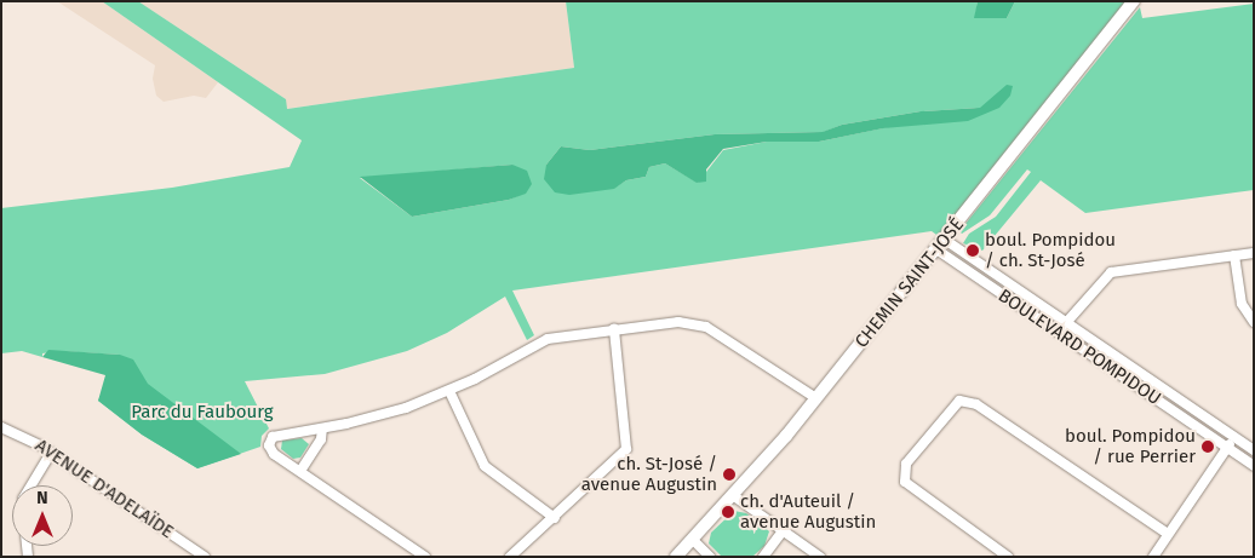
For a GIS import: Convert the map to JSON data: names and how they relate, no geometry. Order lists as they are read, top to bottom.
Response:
{
  "streets": {
    "street": ["CHEMIN SAINT-JOSÉ", "BOULEVARD POMPIDOU", "AVENUE D'ADELAÏDE"]
  },
  "crossings": [
    ["CHEMIN SAINT-JOSÉ", "BOULEVARD POMPIDOU"]
  ],
  "parks": ["Parc du Faubourg"],
  "places": [
    "boul. Pompidou / ch. St-José",
    "boul. Pompidou / rue Perrier",
    "ch. St-José / avenue Augustin",
    "ch. d'Auteuil / avenue Augustin"
  ],
  "north": "top"
}
